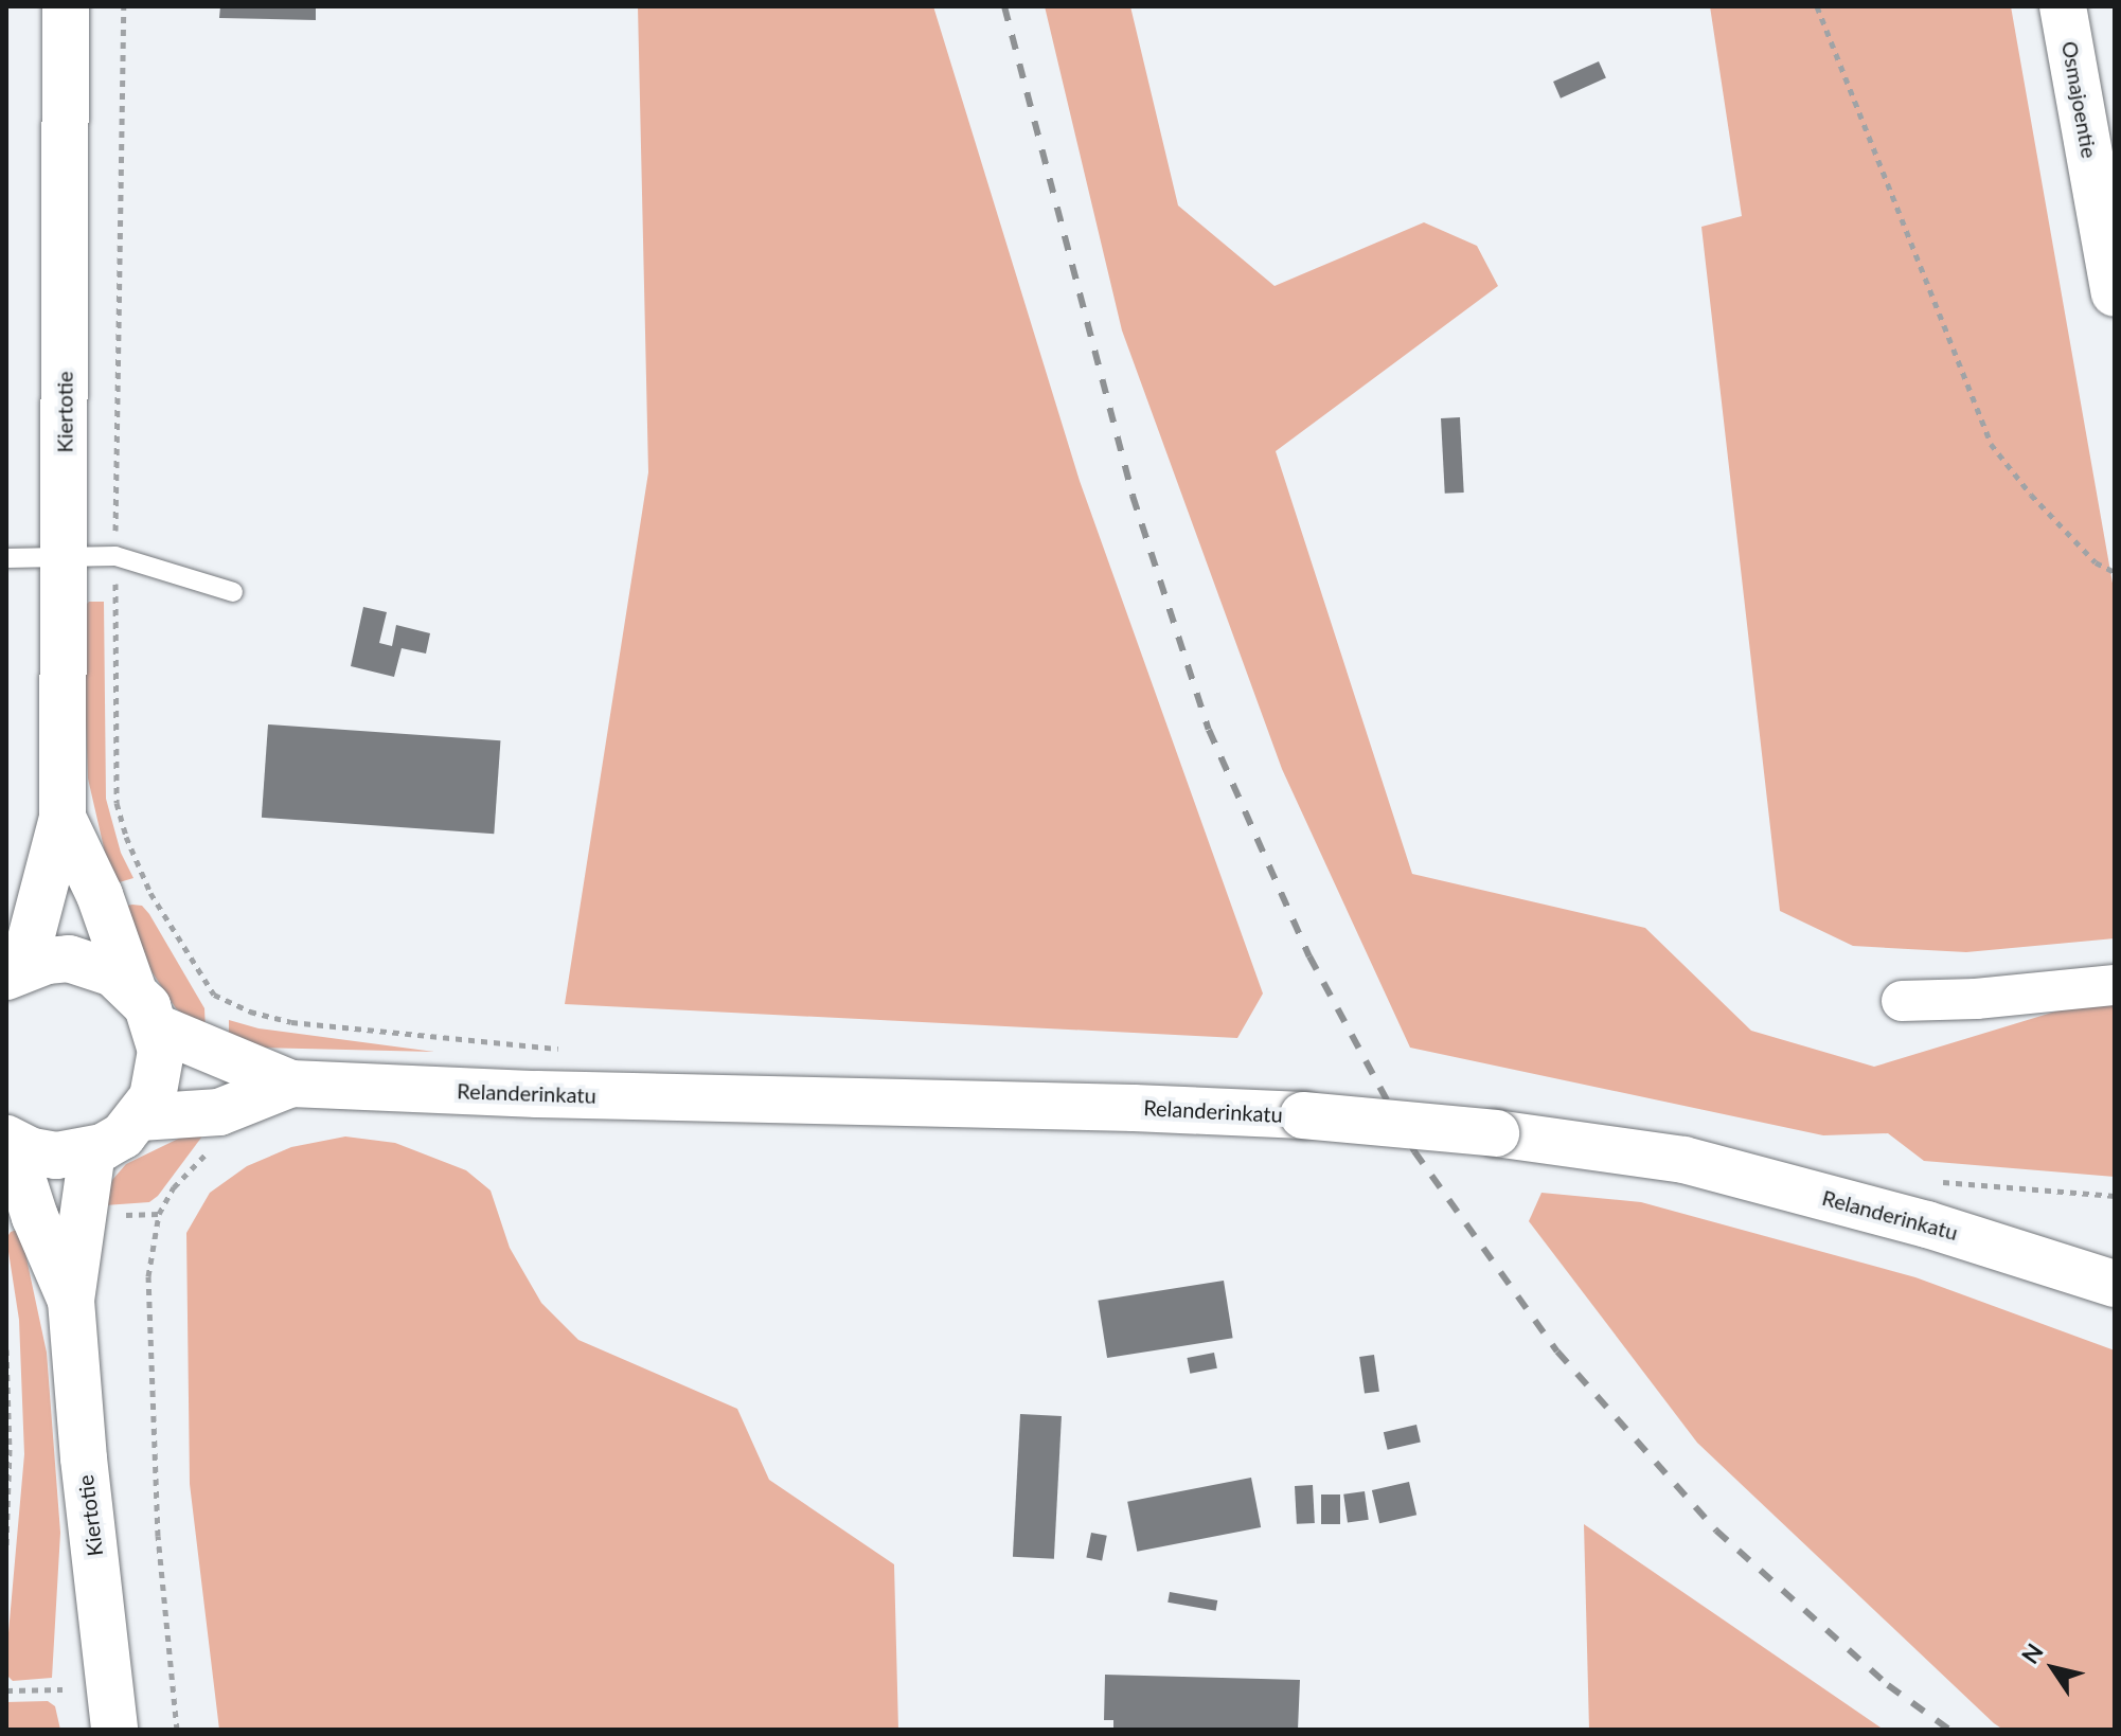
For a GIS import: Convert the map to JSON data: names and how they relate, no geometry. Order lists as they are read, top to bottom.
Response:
{
  "streets": {
    "main road": ["Osmajoentie", "Kiertotie", "Relanderinkatu"]
  },
  "north": "top left"
}
